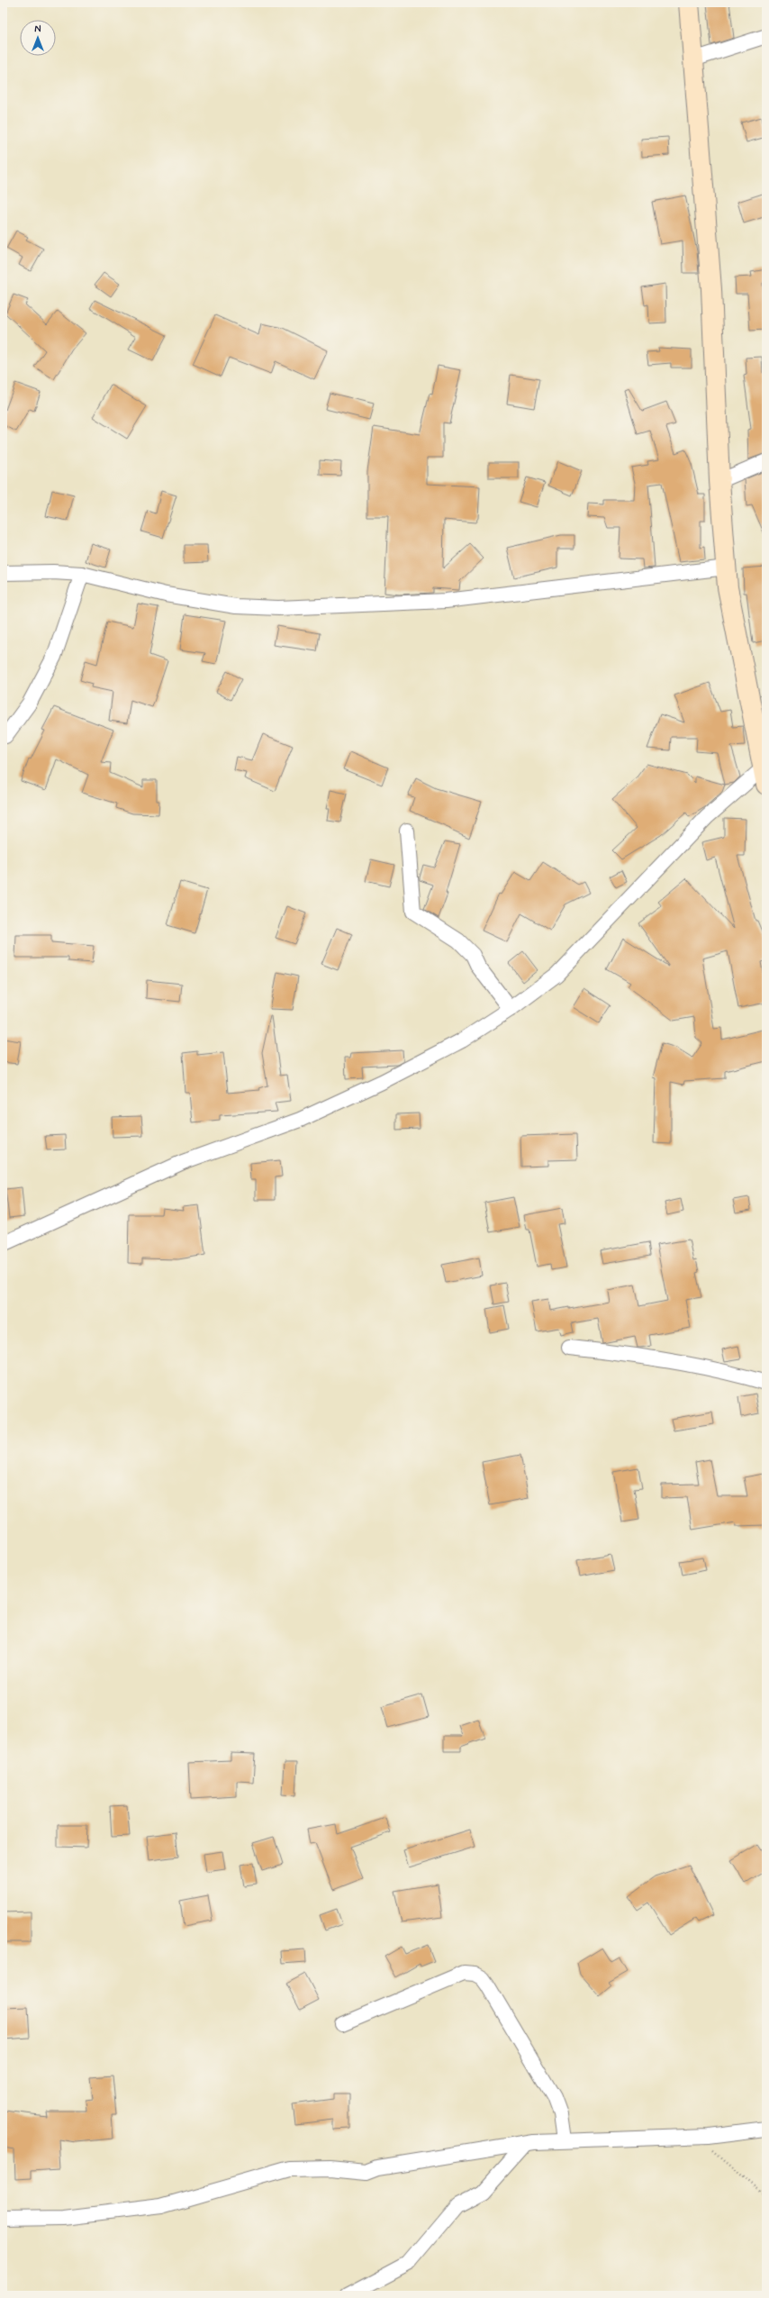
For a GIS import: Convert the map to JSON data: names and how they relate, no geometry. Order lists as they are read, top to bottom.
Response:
{
  "north": "top"
}
